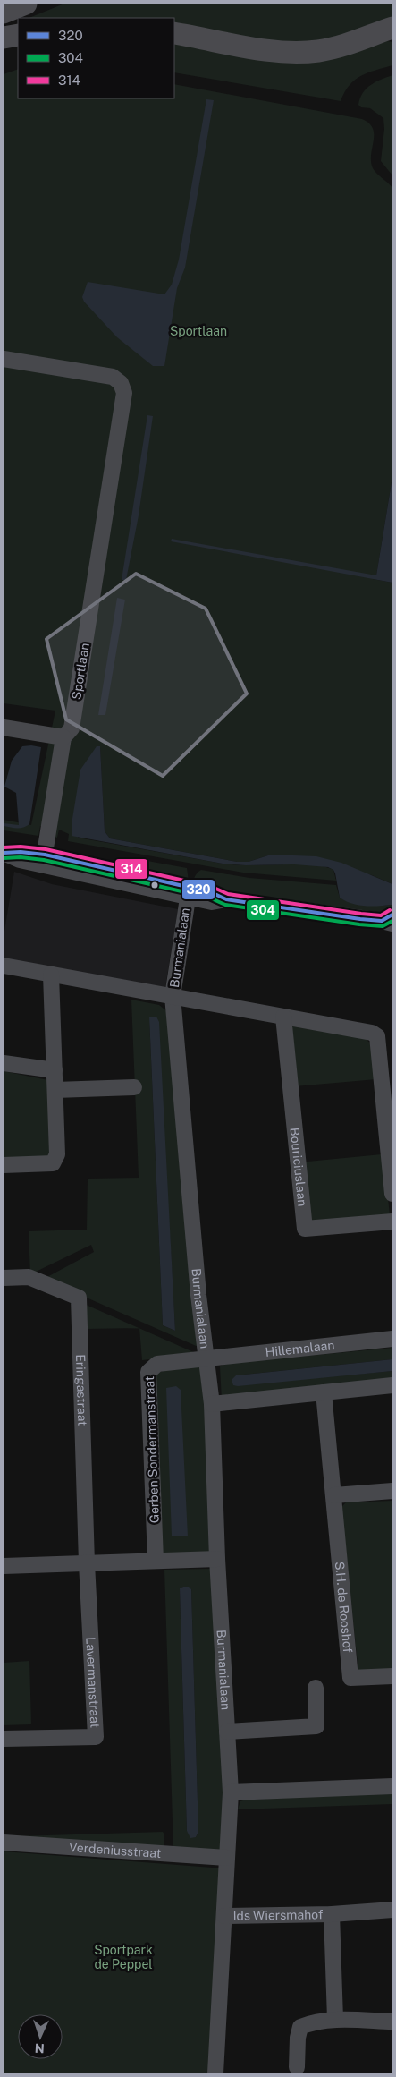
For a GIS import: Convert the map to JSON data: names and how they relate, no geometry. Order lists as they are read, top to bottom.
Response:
{
  "streets": {
    "street": [
      "Sportlaan",
      "Burmanialaan",
      "Bouriciuslaan",
      "Hillemalaan",
      "Eringastraat",
      "Gerben Sondermanstraat",
      "S.H. de Rooshof",
      "Lavermanstraat",
      "Verdeniusstraat",
      "Ids Wiersmahof"
    ]
  },
  "crossings": [
    ["Burmanialaan", "Hillemalaan"],
    ["Burmanialaan", "Gerben Sondermanstraat"],
    ["Burmanialaan", "Verdeniusstraat"],
    ["Burmanialaan", "Ids Wiersmahof"],
    ["Hillemalaan", "Gerben Sondermanstraat"],
    ["Eringastraat", "Lavermanstraat"]
  ],
  "parks": ["Sportlaan", "Sportpark de Peppel"],
  "lines": ["transit line 314", "transit line 320", "transit line 304"],
  "legend": ["320", "304", "314"],
  "north": "bottom"
}
